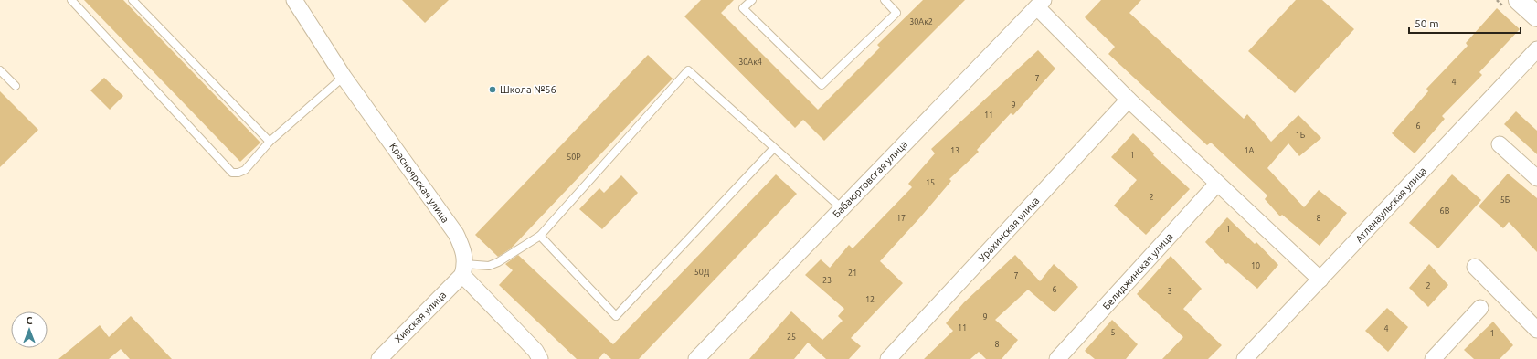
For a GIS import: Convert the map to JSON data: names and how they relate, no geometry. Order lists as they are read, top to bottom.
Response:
{
  "streets": {
    "street": [
      "Бабаюртовская улица",
      "Красноярская улица",
      "Атланаульская улица",
      "Урахинская улица",
      "Белиджинская улица",
      "Хивская улица"
    ]
  },
  "crossings": [
    ["Красноярская улица", "Хивская улица"]
  ],
  "places": ["Школа №56"],
  "house_numbers": [
    "30Ак2",
    "30Ак4",
    "7",
    "4",
    "9",
    "11",
    "6",
    "1Б",
    "13",
    "1А",
    "1",
    "50Р",
    "15",
    "2",
    "5Б",
    "6В",
    "17",
    "8",
    "1",
    "10",
    "50Д",
    "21",
    "7",
    "23",
    "2",
    "6",
    "3",
    "12",
    "9",
    "11",
    "4",
    "5",
    "1",
    "25",
    "8"
  ],
  "scale_bar": "50 m",
  "north": "top"
}
